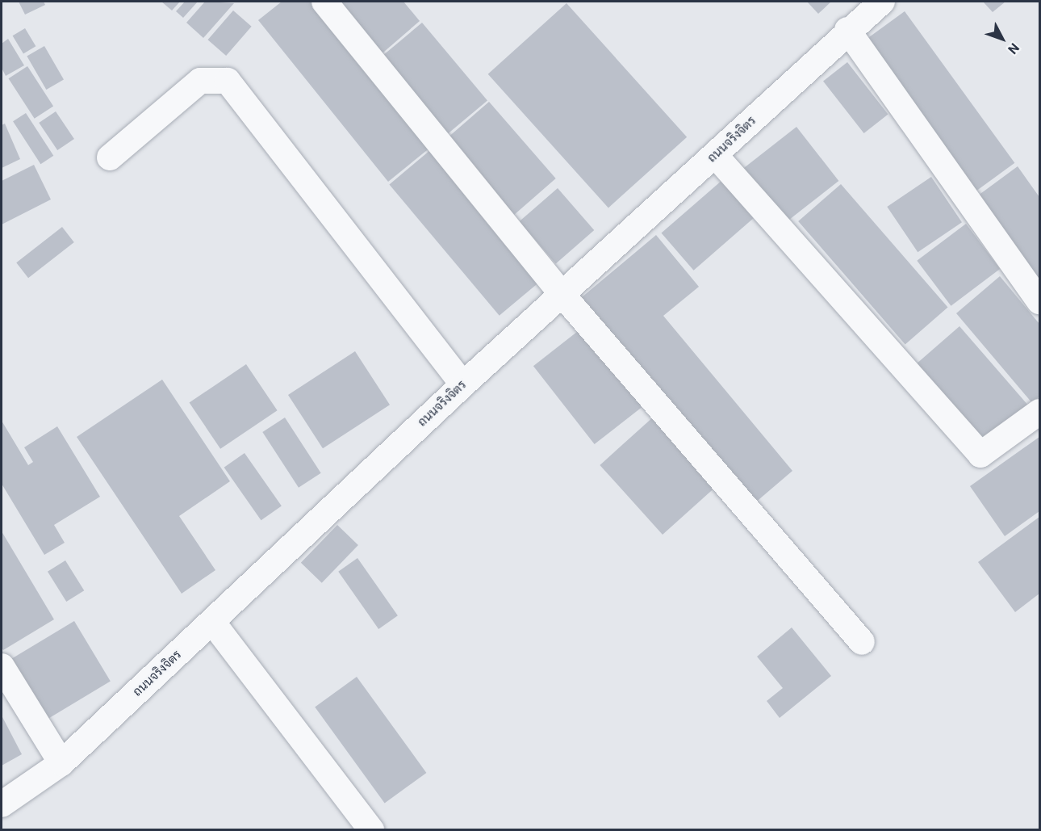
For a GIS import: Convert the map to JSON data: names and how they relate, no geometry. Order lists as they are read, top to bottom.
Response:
{
  "streets": {
    "street": ["ถนนจริงจิตร"]
  },
  "north": "bottom right"
}
